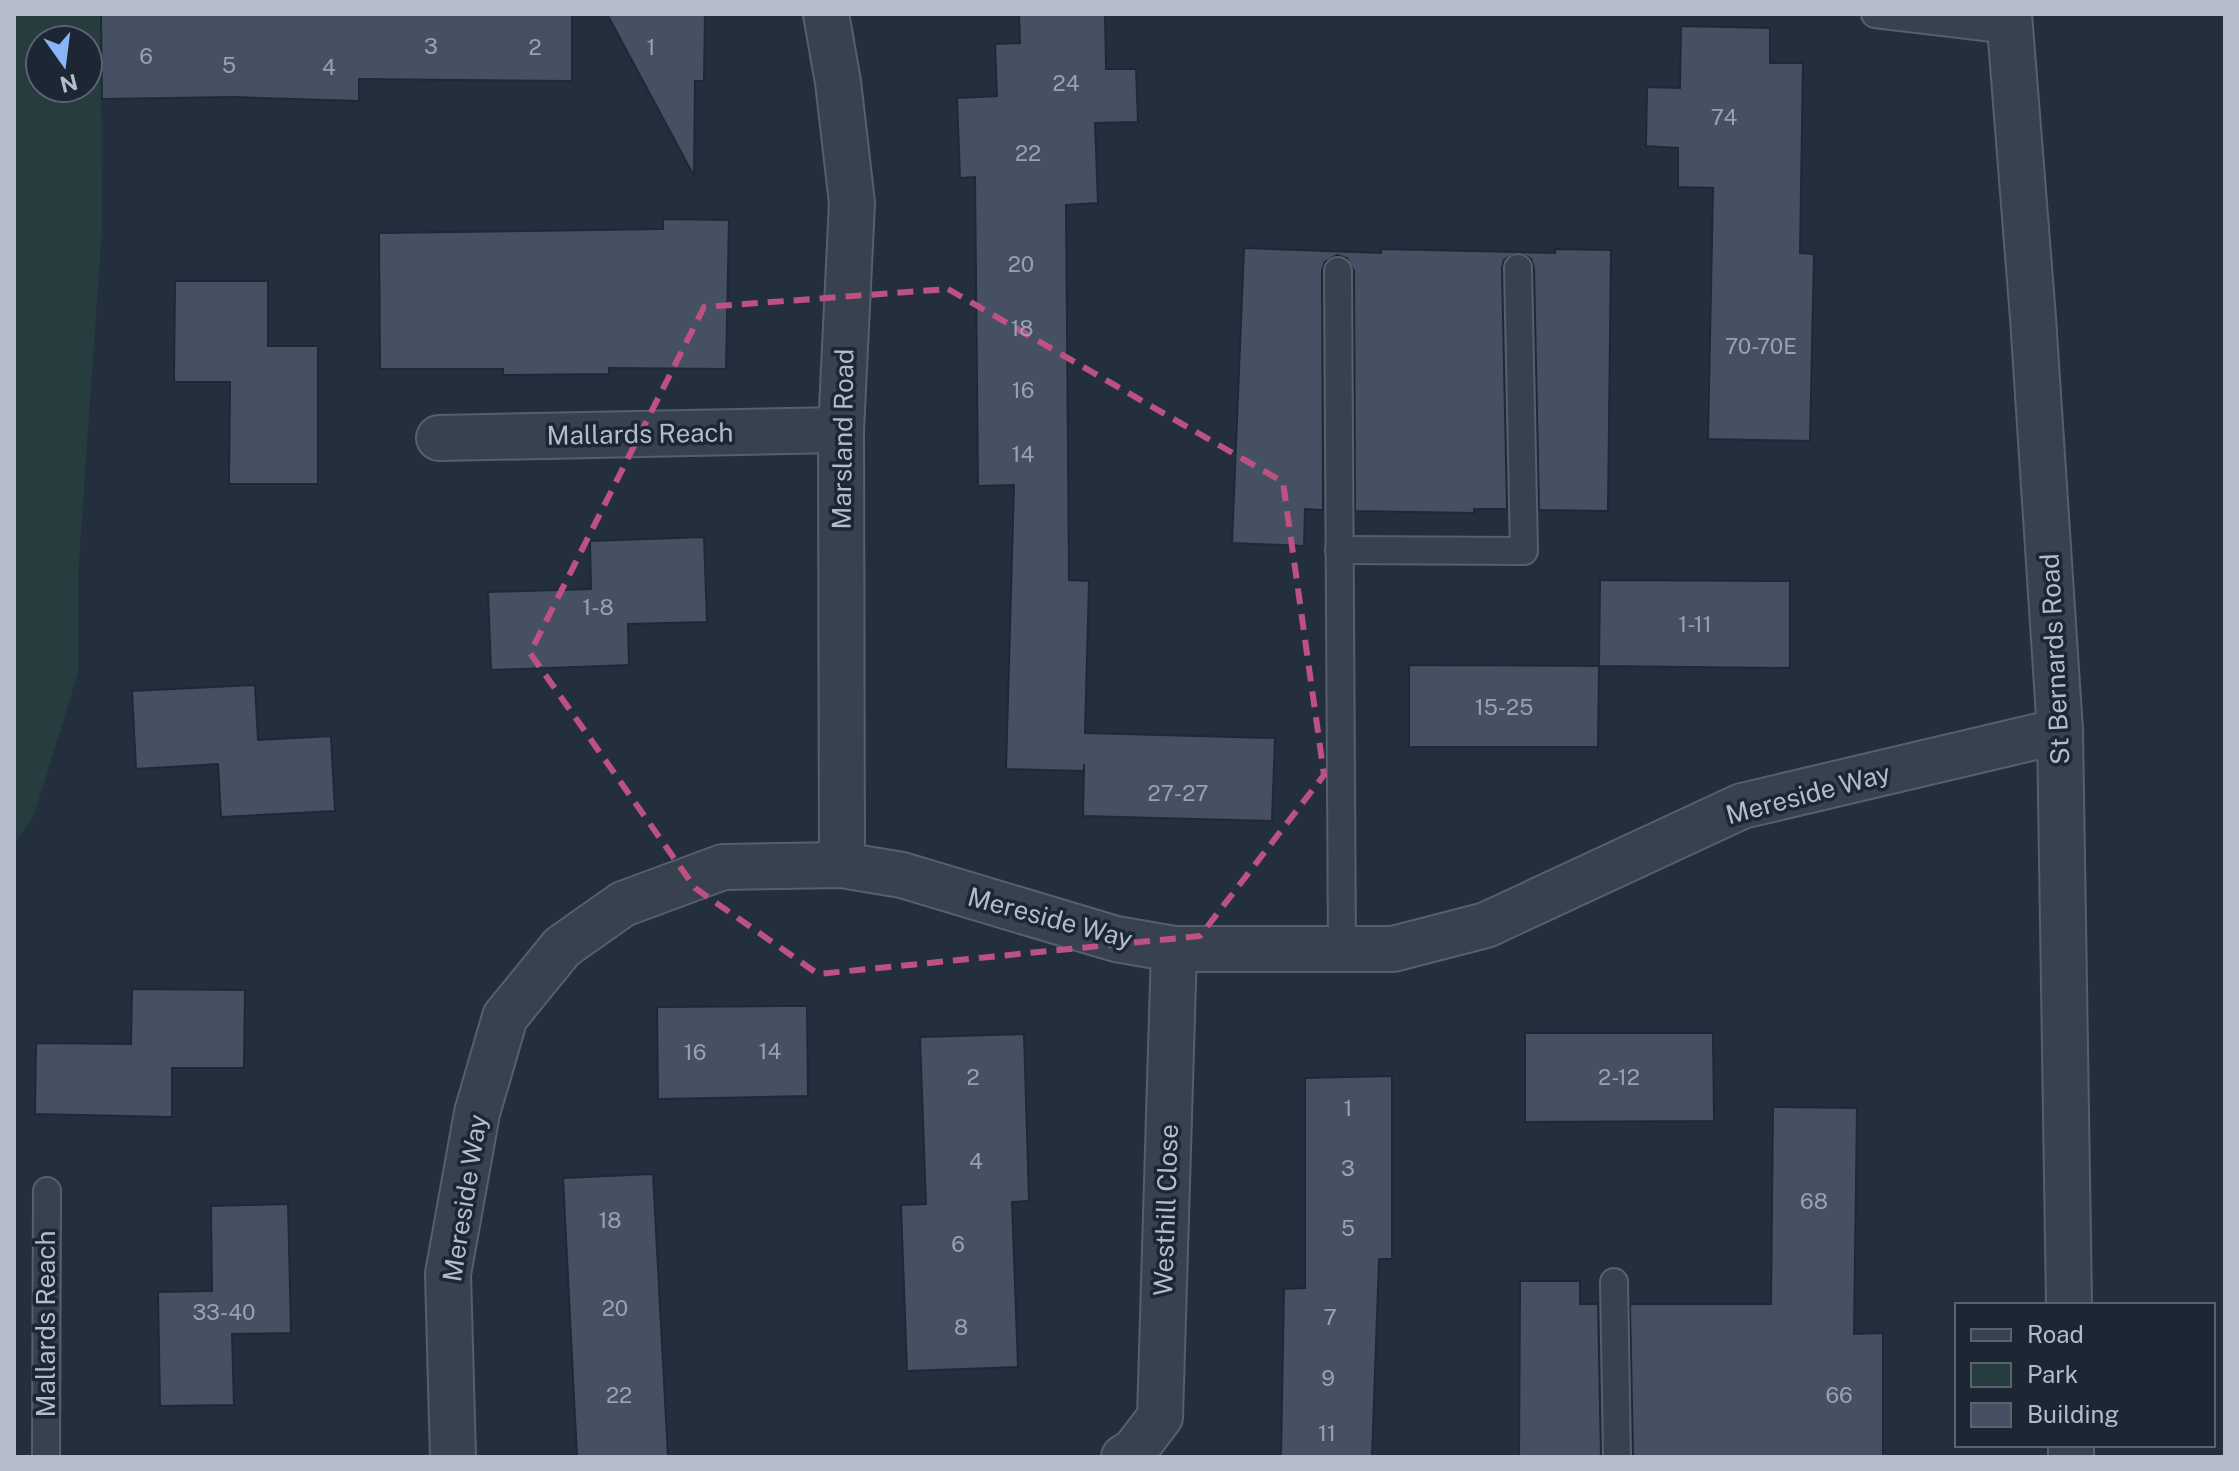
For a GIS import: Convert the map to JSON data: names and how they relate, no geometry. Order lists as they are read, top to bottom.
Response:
{
  "streets": {
    "street": [
      "Mallards Reach",
      "Marsland Road",
      "St Bernards Road",
      "Mereside Way",
      "Westhill Close"
    ]
  },
  "crossings": [
    ["Mallards Reach", "Marsland Road"],
    ["Marsland Road", "Mereside Way"],
    ["St Bernards Road", "Mereside Way"],
    ["Mereside Way", "Westhill Close"]
  ],
  "house_numbers": [
    "3",
    "2",
    "1",
    "6",
    "5",
    "4",
    "24",
    "74",
    "22",
    "20",
    "18",
    "70-70E",
    "16",
    "14",
    "1-8",
    "1-11",
    "15-25",
    "27-27",
    "14",
    "16",
    "2",
    "2-12",
    "1",
    "4",
    "3",
    "68",
    "18",
    "5",
    "6",
    "20",
    "33-40",
    "7",
    "8",
    "9",
    "22",
    "66",
    "11"
  ],
  "legend": ["Road", "Park", "Building"],
  "north": "bottom"
}
